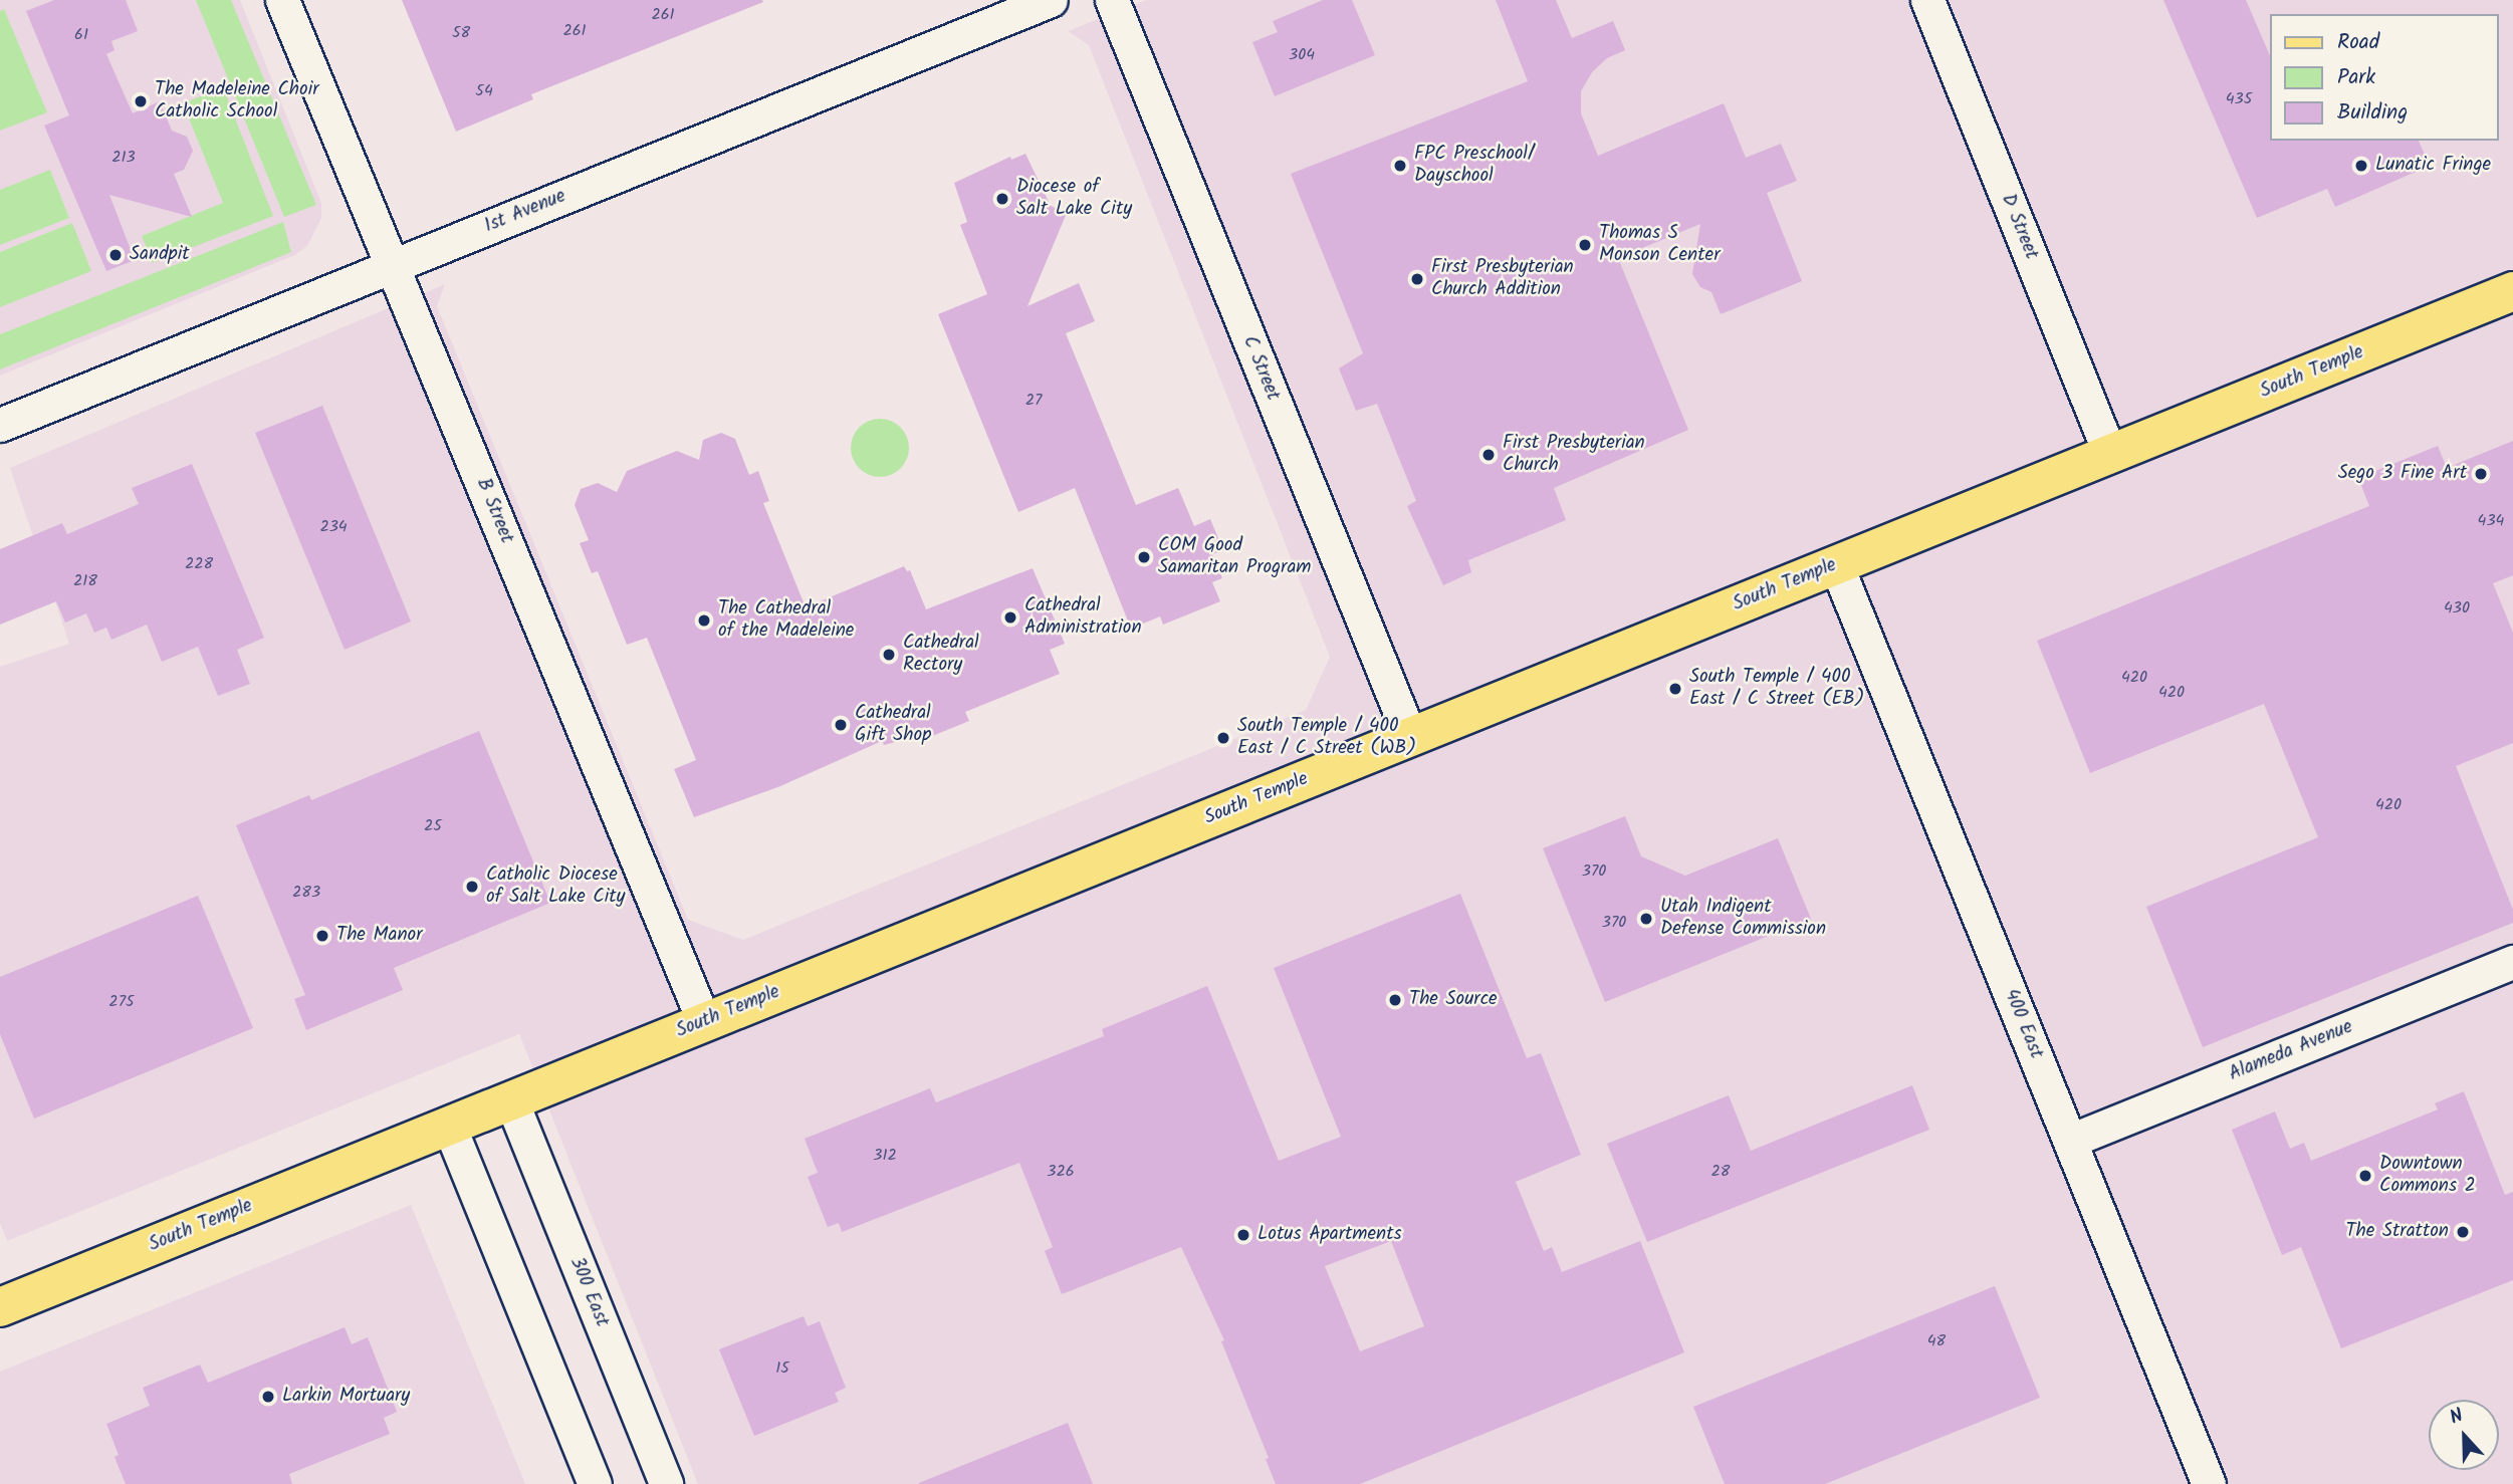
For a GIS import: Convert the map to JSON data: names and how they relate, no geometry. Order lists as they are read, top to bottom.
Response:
{
  "streets": {
    "main road": ["South Temple"],
    "street": [
      "1st Avenue",
      "D Street",
      "C Street",
      "B Street",
      "400 East",
      "Alameda Avenue",
      "300 East"
    ]
  },
  "crossings": [
    ["1st Avenue", "B Street"],
    ["D Street", "South Temple"],
    ["C Street", "South Temple"],
    ["South Temple", "B Street"],
    ["South Temple", "400 East"],
    ["South Temple", "300 East"],
    ["400 East", "Alameda Avenue"]
  ],
  "places": [
    "The Madeleine Choir Catholic School",
    "FPC Preschool/ Dayschool",
    "Lunatic Fringe",
    "Diocese of Salt Lake City",
    "Thomas S Monson Center",
    "Sandpit",
    "First Presbyterian Church Addition",
    "First Presbyterian Church",
    "Sego 3 Fine Art",
    "COM Good Samaritan Program",
    "Cathedral Administration",
    "The Cathedral of the Madeleine",
    "Cathedral Rectory",
    "South Temple / 400 East / C Street (EB)",
    "Cathedral Gift Shop",
    "South Temple / 400 East / C Street (WB)",
    "Catholic Diocese of Salt Lake City",
    "Utah Indigent Defense Commission",
    "The Manor",
    "The Source",
    "Downtown Commons 2",
    "The Stratton",
    "Lotus Apartments",
    "Larkin Mortuary"
  ],
  "house_numbers": [
    "261",
    "261",
    "58",
    "61",
    "304",
    "54",
    "435",
    "213",
    "27",
    "434",
    "234",
    "228",
    "218",
    "430",
    "420",
    "420",
    "420",
    "25",
    "370",
    "283",
    "370",
    "275",
    "312",
    "326",
    "28",
    "48",
    "15"
  ],
  "legend": ["Road", "Park", "Building"],
  "north": "top"
}
